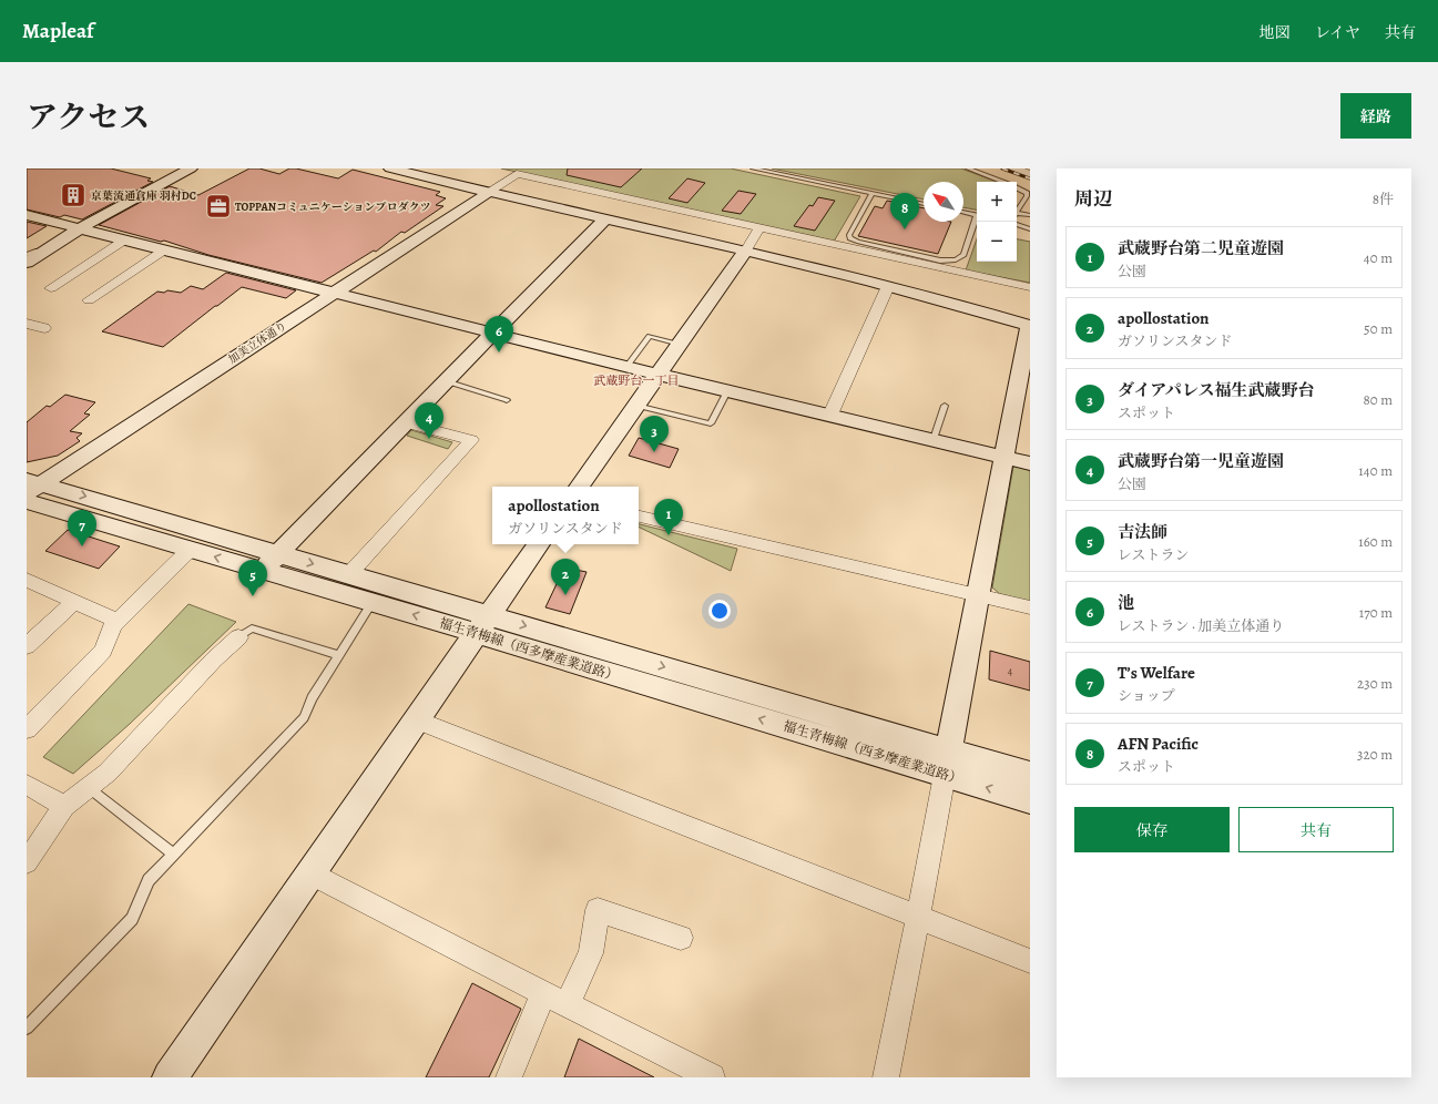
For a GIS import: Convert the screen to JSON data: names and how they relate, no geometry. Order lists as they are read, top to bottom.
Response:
{
  "streets": {
    "street": ["加美立体通り", "福生青梅線（西多摩産業道路）"]
  },
  "crossings": [
    ["加美立体通り", "福生青梅線（西多摩産業道路）"]
  ],
  "districts": ["武蔵野台一丁目"],
  "places": {
    "building": ["京葉流通倉庫 羽村DC"],
    "office": ["TOPPANコミュニケーションプロダクツ"]
  },
  "house_numbers": ["4"],
  "north": "top left",
  "page": {
    "header": "Mapleaf",
    "nav": ["地図", "レイヤ", "共有"],
    "title": "アクセス",
    "buttons": [
      "経路",
      ["保存", "共有"]
    ],
    "heading": ["周辺", "8件"],
    "map_buttons": ["+", "−"],
    "pins": [
      "8",
      "6",
      "4",
      "3",
      "1",
      "7",
      "2",
      "5"
    ],
    "list": [
      {
        "mark": "1",
        "name": "武蔵野台第二児童遊園",
        "note": "公園",
        "value": "40 m"
      },
      {
        "mark": "2",
        "name": "apollostation",
        "note": "ガソリンスタンド",
        "value": "50 m"
      },
      {
        "mark": "3",
        "name": "ダイアパレス福生武蔵野台",
        "note": "スポット",
        "value": "80 m"
      },
      {
        "mark": "4",
        "name": "武蔵野台第一児童遊園",
        "note": "公園",
        "value": "140 m"
      },
      {
        "mark": "5",
        "name": "吉法師",
        "note": "レストラン",
        "value": "160 m"
      },
      {
        "mark": "6",
        "name": "池",
        "note": "レストラン · 加美立体通り",
        "value": "170 m"
      },
      {
        "mark": "7",
        "name": "T’s Welfare",
        "note": "ショップ",
        "value": "230 m"
      },
      {
        "mark": "8",
        "name": "AFN Pacific",
        "note": "スポット",
        "value": "320 m"
      }
    ],
    "popup": ["apollostation", "ガソリンスタンド"]
  }
}
